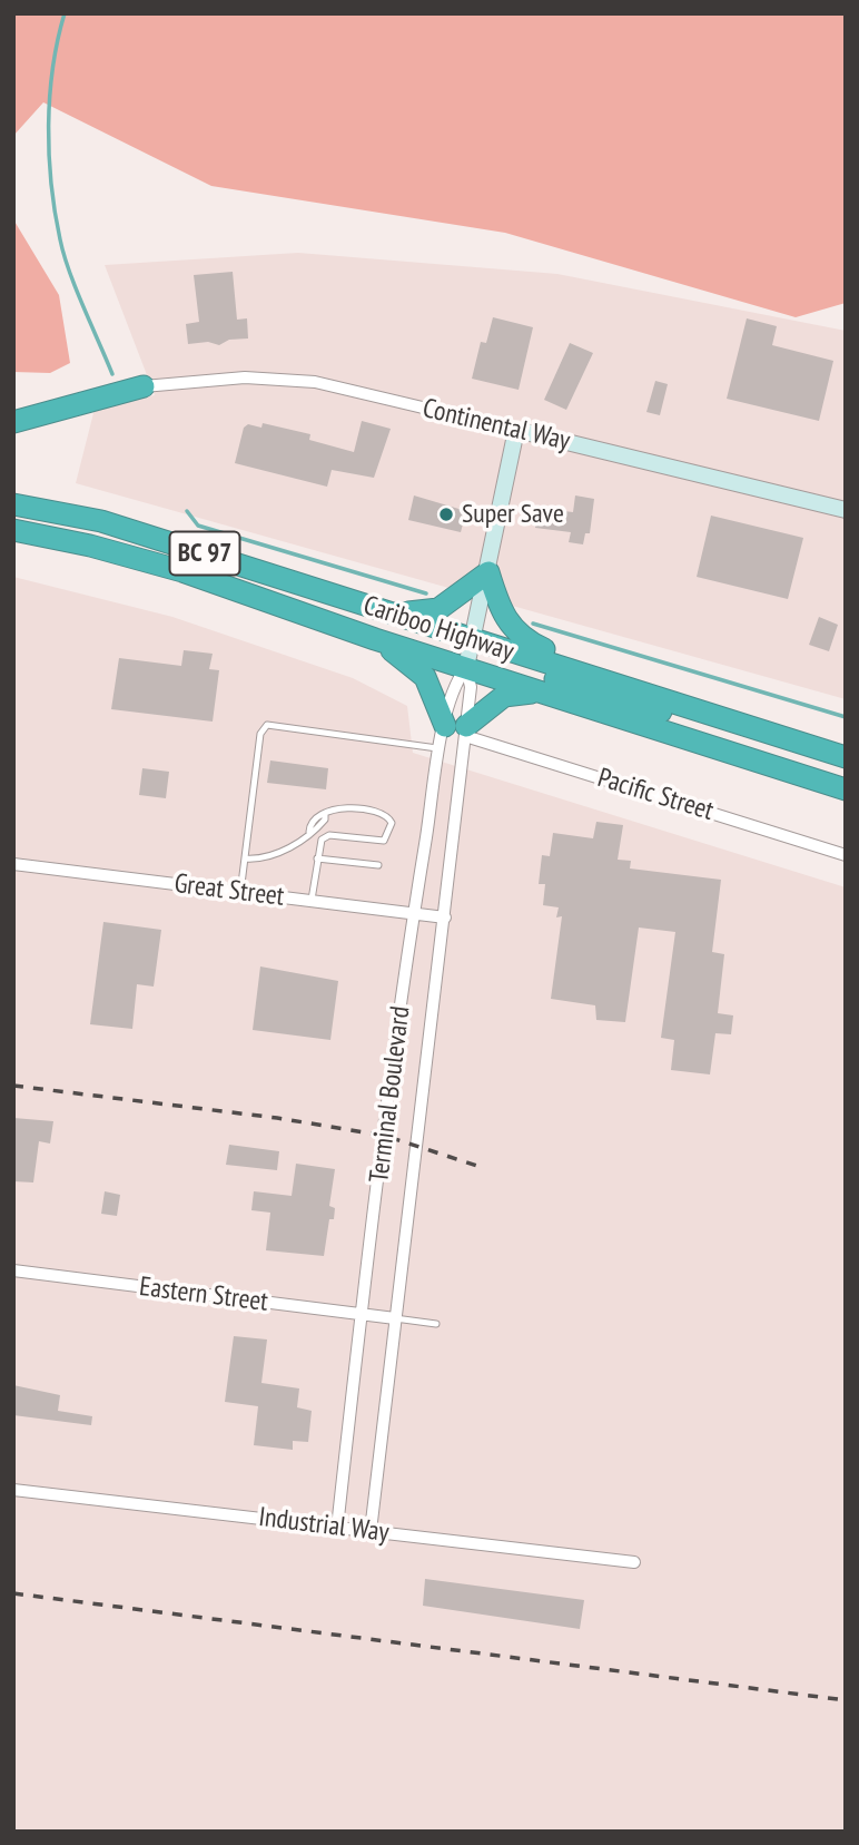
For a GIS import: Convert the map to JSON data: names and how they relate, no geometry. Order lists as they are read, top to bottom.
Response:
{
  "streets": {
    "highway": ["BC 97", "Cariboo Highway"],
    "street": [
      "Continental Way",
      "Pacific Street",
      "Great Street",
      "Terminal Boulevard",
      "Eastern Street",
      "Industrial Way"
    ]
  },
  "crossings": [
    ["Continental Way", "Terminal Boulevard"],
    ["Cariboo Highway", "Terminal Boulevard"],
    ["Pacific Street", "Terminal Boulevard"],
    ["Great Street", "Terminal Boulevard"],
    ["Terminal Boulevard", "Eastern Street"],
    ["Terminal Boulevard", "Industrial Way"]
  ],
  "places": ["Super Save"]
}
